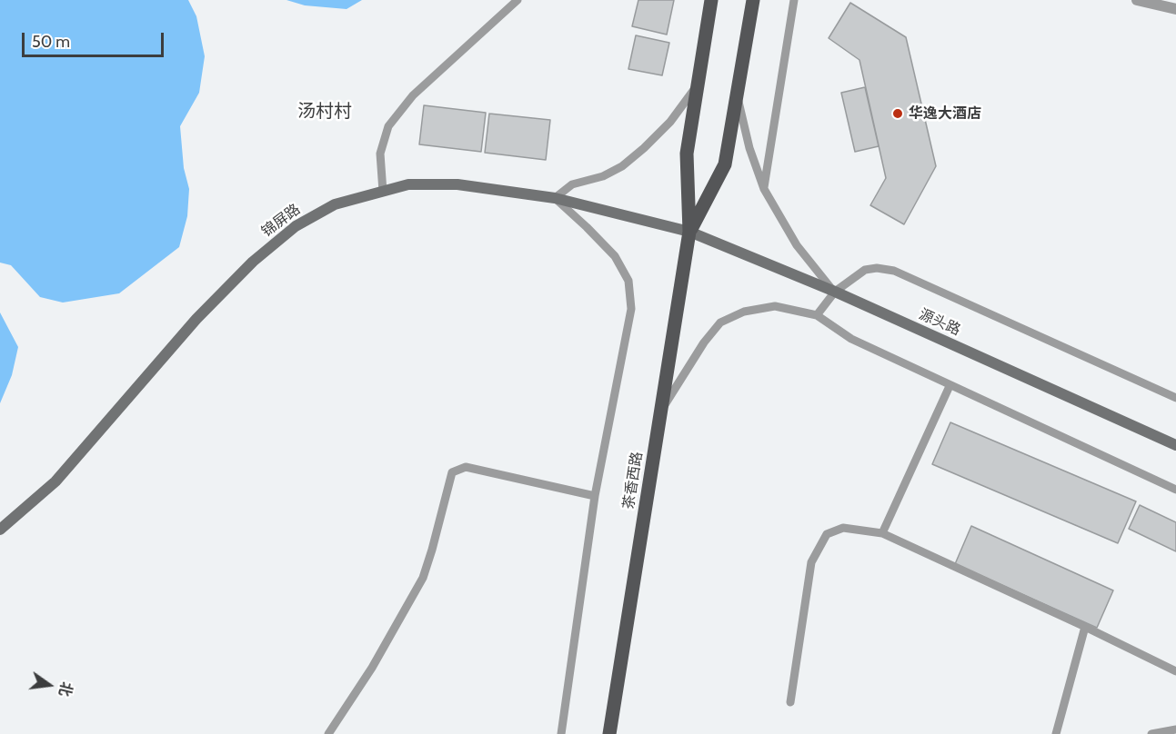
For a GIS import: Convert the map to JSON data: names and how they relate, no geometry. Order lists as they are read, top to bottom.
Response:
{
  "streets": {
    "main road": ["茶香西路"],
    "street": ["锦屏路", "源头路"]
  },
  "crossings": [
    ["锦屏路", "源头路"],
    ["锦屏路", "茶香西路"],
    ["源头路", "茶香西路"]
  ],
  "districts": ["汤村村"],
  "places": ["华逸大酒店"],
  "scale_bar": "50 m",
  "north": "right"
}
